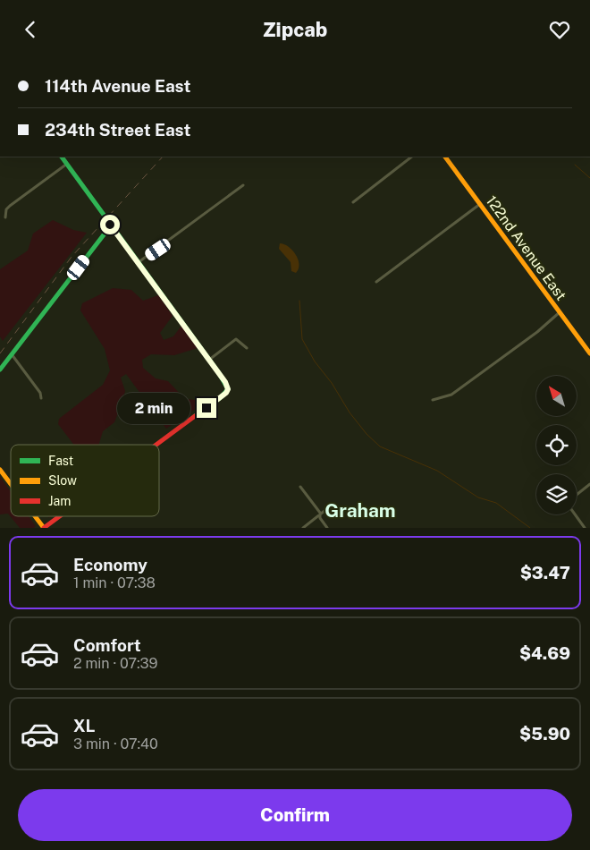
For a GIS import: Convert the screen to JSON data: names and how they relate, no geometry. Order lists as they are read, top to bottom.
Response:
{
  "streets": {
    "street": ["122nd Avenue East"]
  },
  "districts": ["Graham"],
  "legend": ["Fast", "Slow", "Jam"],
  "north": "top left",
  "page": {
    "header": "Zipcab",
    "banner": ["114th Avenue East", "234th Street East"],
    "bubble": "2 min",
    "list": [
      {
        "name": "Economy",
        "note": "1 min · 07:38",
        "value": "$3.47"
      },
      {
        "name": "Comfort",
        "note": "2 min · 07:39",
        "value": "$4.69"
      },
      {
        "name": "XL",
        "note": "3 min · 07:40",
        "value": "$5.90"
      }
    ],
    "buttons": "Confirm"
  }
}
